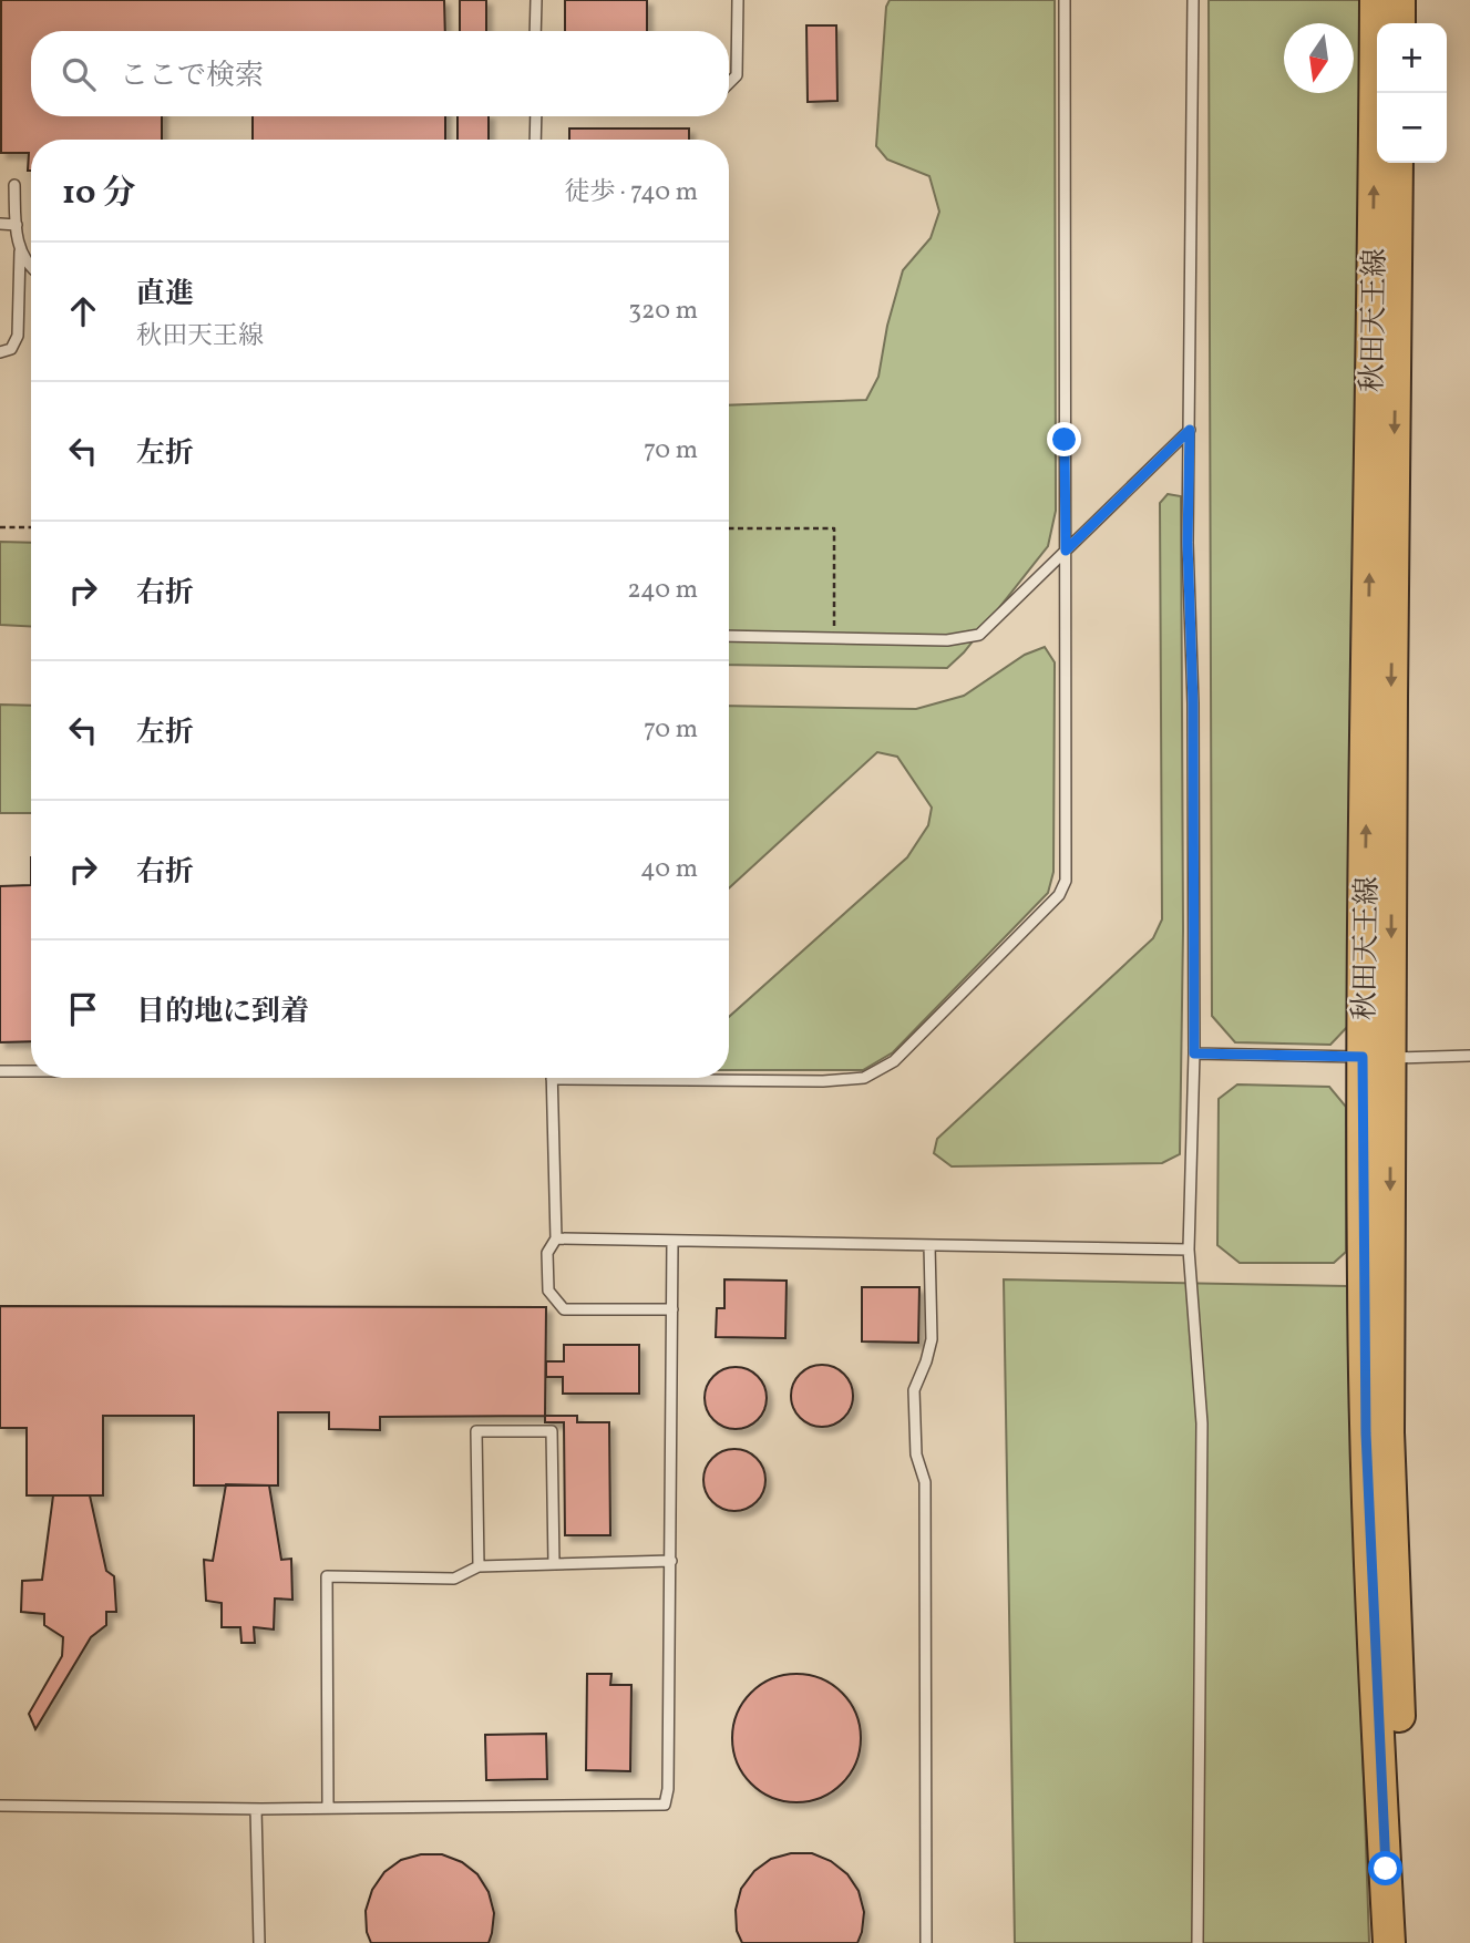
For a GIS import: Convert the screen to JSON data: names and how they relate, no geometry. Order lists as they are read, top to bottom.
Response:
{
  "streets": {
    "main road": ["秋田天王線"]
  },
  "north": "bottom",
  "page": {
    "map_buttons": ["+", "−"],
    "search": "ここで検索",
    "heading": ["10 分", "徒歩 · 740 m"],
    "list": [
      ["直進", "秋田天王線", "320 m"],
      ["左折", "70 m"],
      ["右折", "240 m"],
      ["左折", "70 m"],
      ["右折", "40 m"],
      "目的地に到着"
    ]
  }
}
